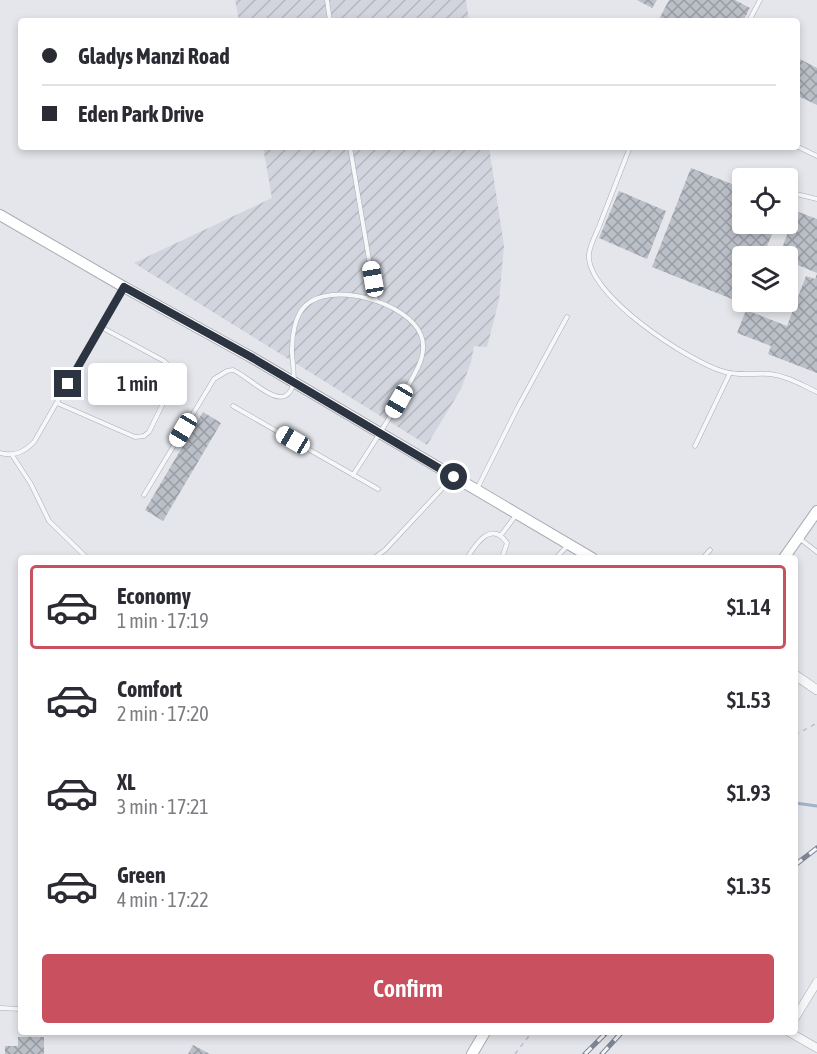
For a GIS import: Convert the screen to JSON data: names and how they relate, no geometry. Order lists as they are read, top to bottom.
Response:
{
  "page": {
    "banner": ["Gladys Manzi Road", "Eden Park Drive"],
    "bubble": "1 min",
    "list": [
      {
        "name": "Economy",
        "note": "1 min · 17:19",
        "value": "$1.14"
      },
      {
        "name": "Comfort",
        "note": "2 min · 17:20",
        "value": "$1.53"
      },
      {
        "name": "XL",
        "note": "3 min · 17:21",
        "value": "$1.93"
      },
      {
        "name": "Green",
        "note": "4 min · 17:22",
        "value": "$1.35"
      }
    ],
    "buttons": "Confirm"
  }
}
